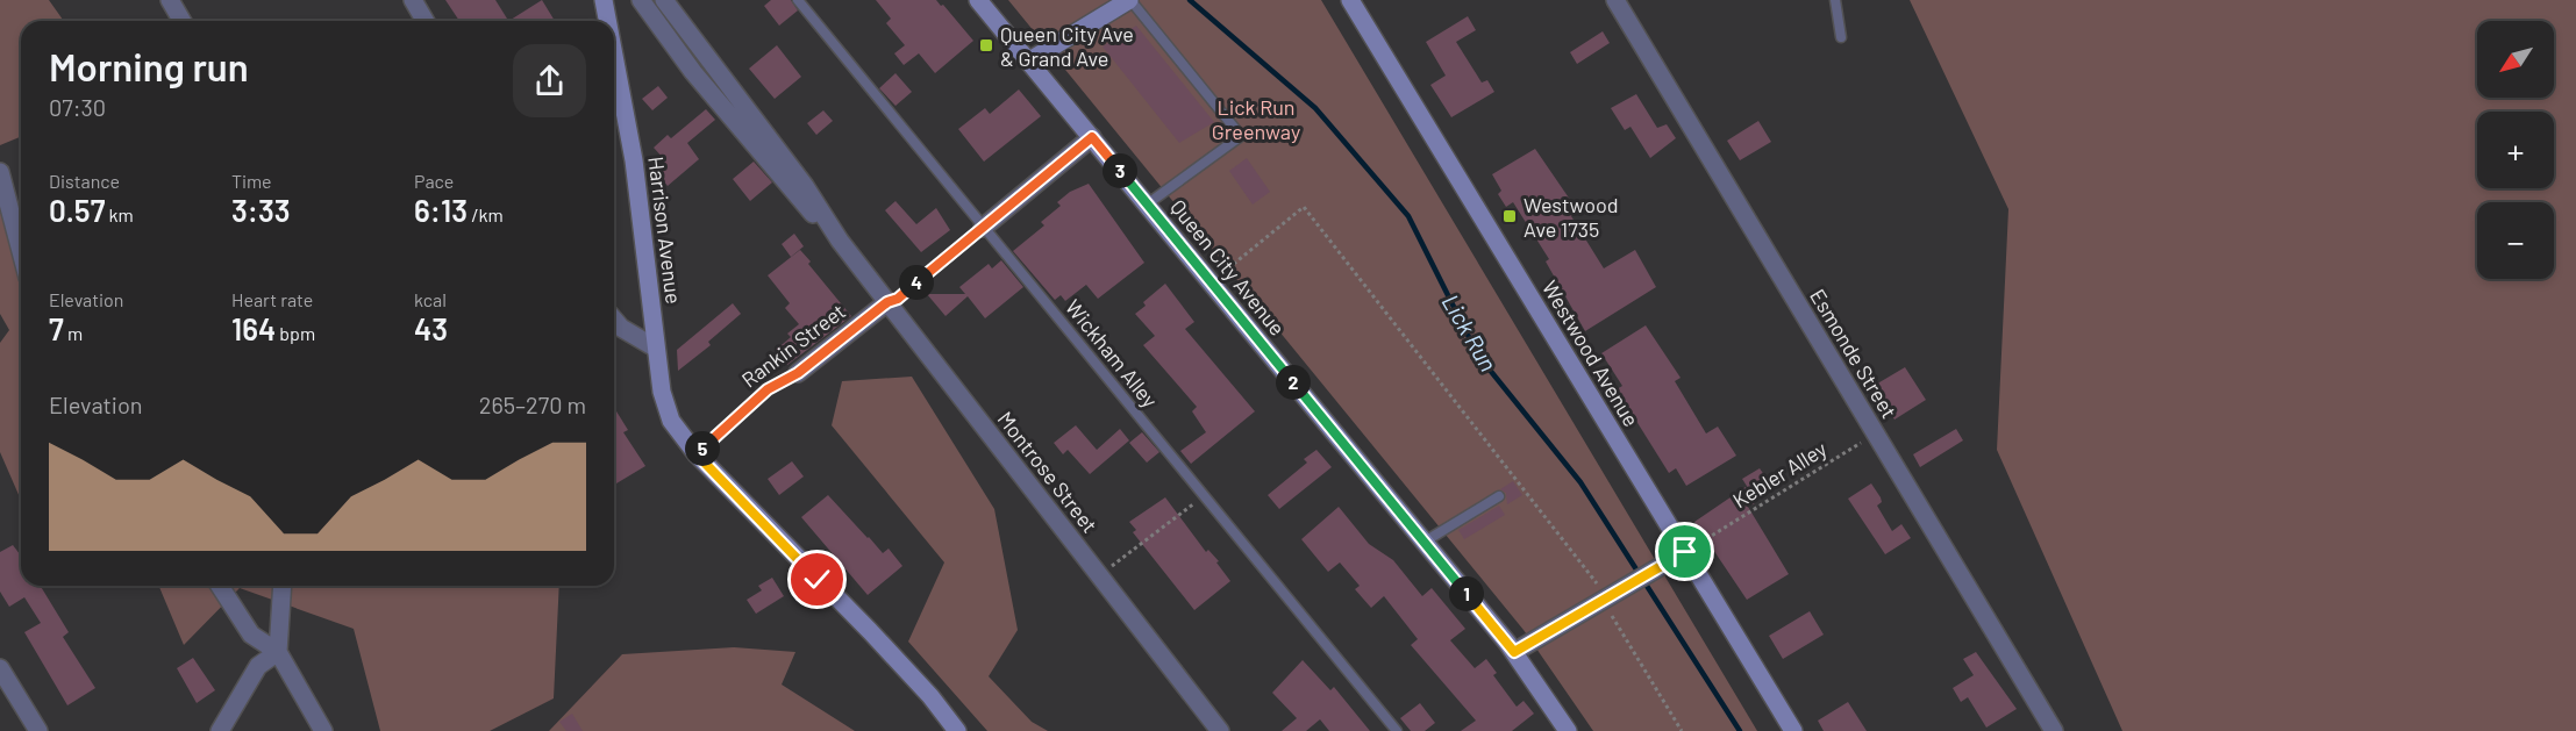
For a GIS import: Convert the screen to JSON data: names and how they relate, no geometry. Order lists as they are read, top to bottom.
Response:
{
  "streets": {
    "main road": ["Harrison Avenue", "Queen City Avenue", "Westwood Avenue"],
    "street": ["Rankin Street", "Esmonde Street", "Montrose Street"],
    "lane": ["Wickham Alley"],
    "path": ["Kebler Alley"]
  },
  "crossings": [
    ["Harrison Avenue", "Rankin Street"],
    ["Rankin Street", "Montrose Street"],
    ["Westwood Avenue", "Kebler Alley"],
    ["Esmonde Street", "Kebler Alley"]
  ],
  "water": ["Lick Run"],
  "parks": ["Lick Run Greenway"],
  "places": {
    "transit": ["Queen City Ave & Grand Ave", "Westwood Ave 1735"]
  },
  "north": "bottom left",
  "page": {
    "map_buttons": ["+", "−"],
    "heading": ["Morning run", "07:30"],
    "stats": [
      ["Distance", "0.57 km"],
      ["Time", "3:33"],
      ["Pace", "6:13 /km"],
      ["Elevation", "7 m"],
      ["Heart rate", "164 bpm"],
      ["kcal", "43"]
    ],
    "pins": [
      "3",
      "4",
      "2",
      "5",
      "1"
    ],
    "chart": ["Elevation", "265–270 m"]
  }
}
